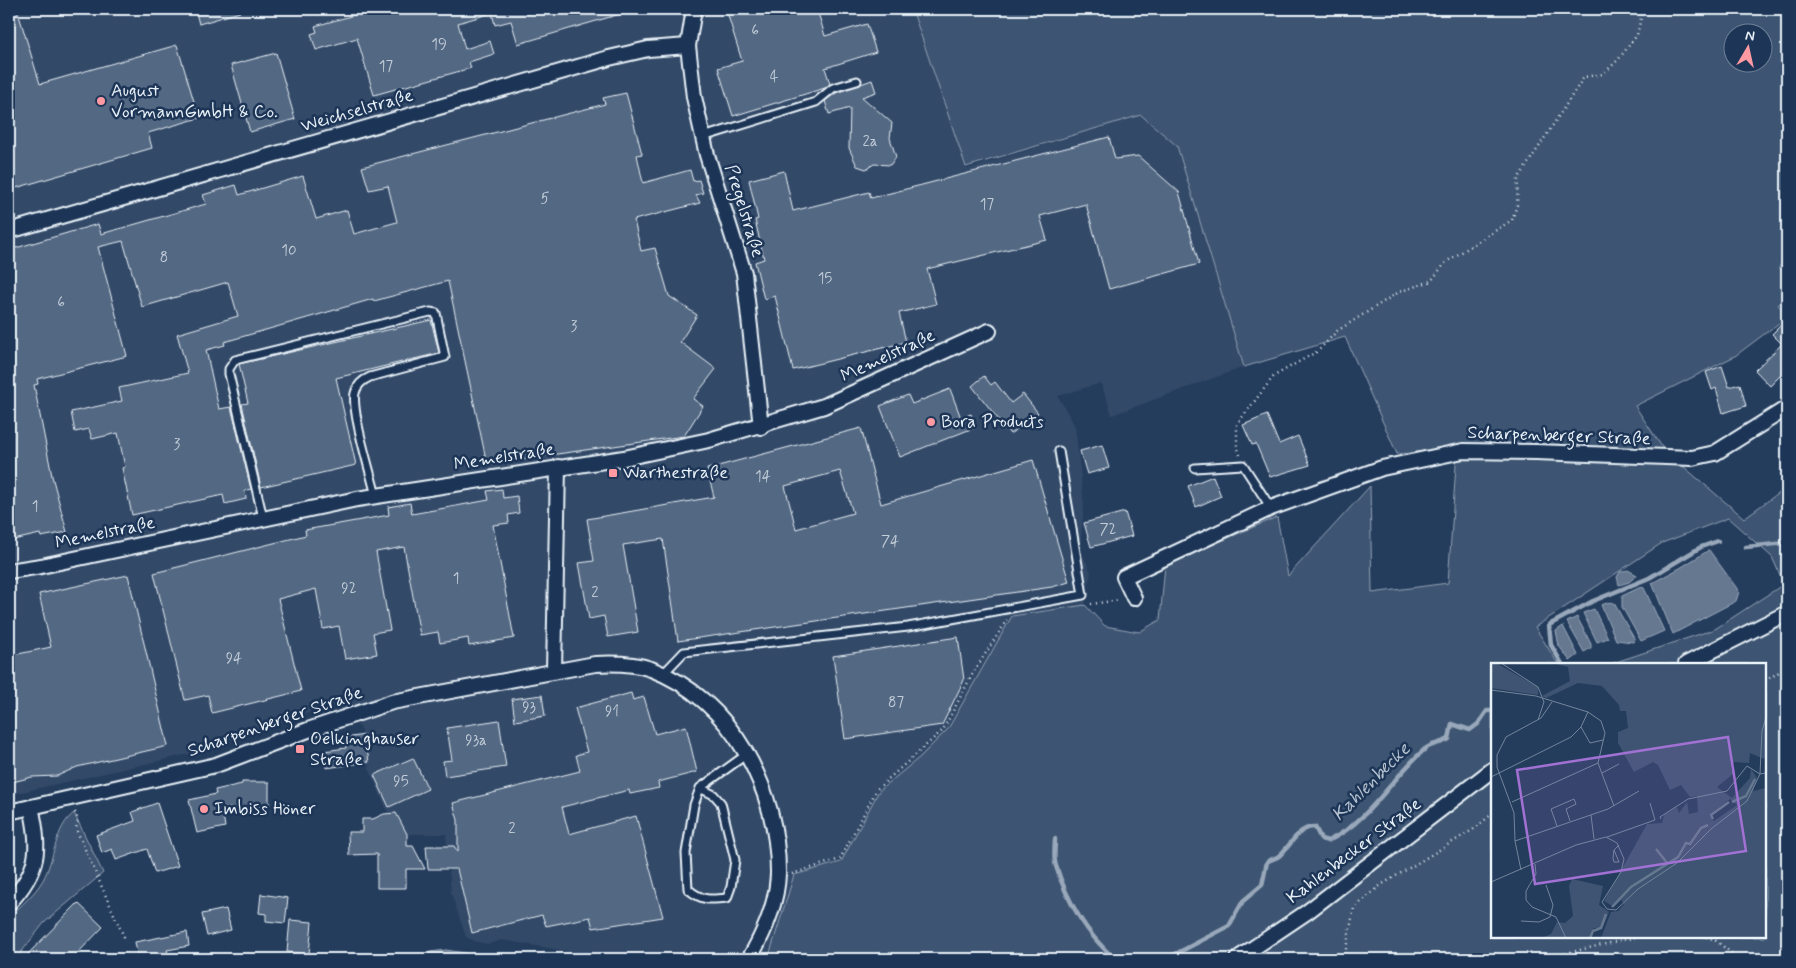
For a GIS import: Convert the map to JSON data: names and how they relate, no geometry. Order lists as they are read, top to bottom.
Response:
{
  "streets": {
    "street": [
      "Weichselstraße",
      "Pregelstraße",
      "Memelstraße",
      "Scharpenberger Straße",
      "Kahlenbecker Straße"
    ]
  },
  "crossings": [
    ["Weichselstraße", "Pregelstraße"],
    ["Pregelstraße", "Memelstraße"]
  ],
  "water": ["Kahlenbecke"],
  "places": {
    "other": ["August VormannGmbH & Co.", "Bora Products", "Imbiss Höner"],
    "transit": ["Warthestraße", "Oelkinghauser Straße"]
  },
  "house_numbers": [
    "6",
    "19",
    "17",
    "4",
    "2a",
    "5",
    "17",
    "10",
    "8",
    "15",
    "6",
    "3",
    "3",
    "14",
    "1",
    "72",
    "74",
    "1",
    "92",
    "2",
    "94",
    "87",
    "93",
    "91",
    "93a",
    "95",
    "2"
  ],
  "north": "top"
}
